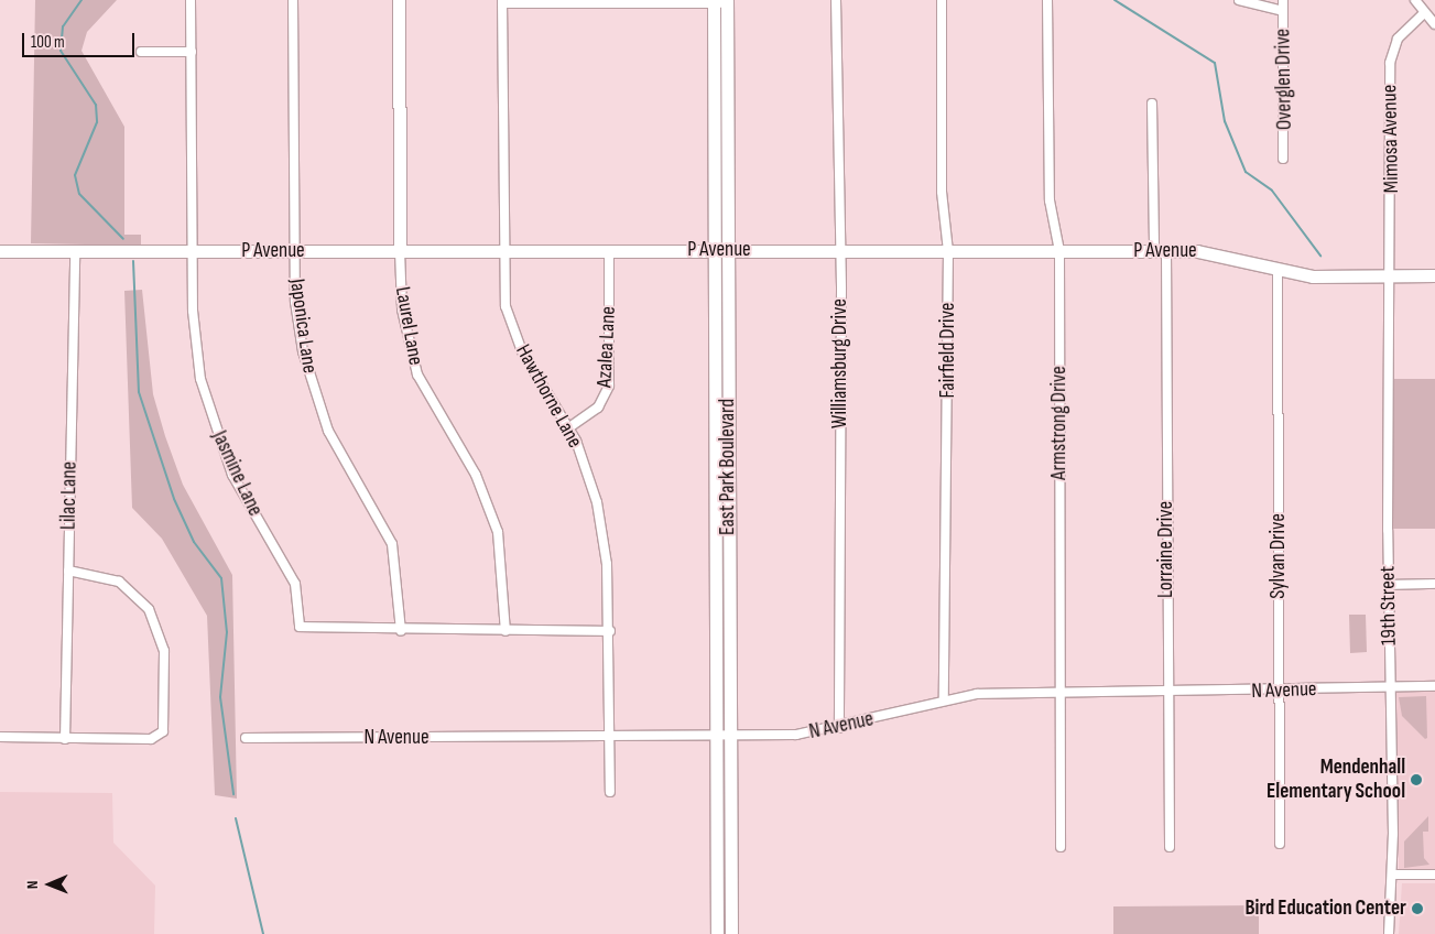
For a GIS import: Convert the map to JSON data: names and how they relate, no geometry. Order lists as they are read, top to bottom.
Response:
{
  "streets": {
    "street": [
      "Overglen Drive",
      "Mimosa Avenue",
      "P Avenue",
      "Japonica Lane",
      "Laurel Lane",
      "Azalea Lane",
      "Fairfield Drive",
      "Williamsburg Drive",
      "Hawthorne Lane",
      "Armstrong Drive",
      "East Park Boulevard",
      "Jasmine Lane",
      "Lilac Lane",
      "Lorraine Drive",
      "Sylvan Drive",
      "19th Street",
      "N Avenue"
    ]
  },
  "crossings": [
    ["Mimosa Avenue", "P Avenue"],
    ["Mimosa Avenue", "19th Street"],
    ["P Avenue", "Japonica Lane"],
    ["P Avenue", "Laurel Lane"],
    ["P Avenue", "Azalea Lane"],
    ["P Avenue", "Fairfield Drive"],
    ["P Avenue", "Williamsburg Drive"],
    ["P Avenue", "Hawthorne Lane"],
    ["P Avenue", "Armstrong Drive"],
    ["P Avenue", "East Park Boulevard"],
    ["P Avenue", "Jasmine Lane"],
    ["P Avenue", "Lilac Lane"],
    ["P Avenue", "Lorraine Drive"],
    ["P Avenue", "Sylvan Drive"],
    ["P Avenue", "19th Street"],
    ["Japonica Lane", "Jasmine Lane"],
    ["Laurel Lane", "Jasmine Lane"],
    ["Azalea Lane", "Hawthorne Lane"],
    ["Fairfield Drive", "N Avenue"],
    ["Williamsburg Drive", "N Avenue"],
    ["Hawthorne Lane", "Jasmine Lane"],
    ["Hawthorne Lane", "N Avenue"],
    ["Armstrong Drive", "N Avenue"],
    ["East Park Boulevard", "N Avenue"],
    ["Lorraine Drive", "N Avenue"],
    ["Sylvan Drive", "N Avenue"],
    ["19th Street", "N Avenue"]
  ],
  "places": ["Mendenhall Elementary School", "Bird Education Center"],
  "scale_bar": "100 m",
  "north": "left"
}
